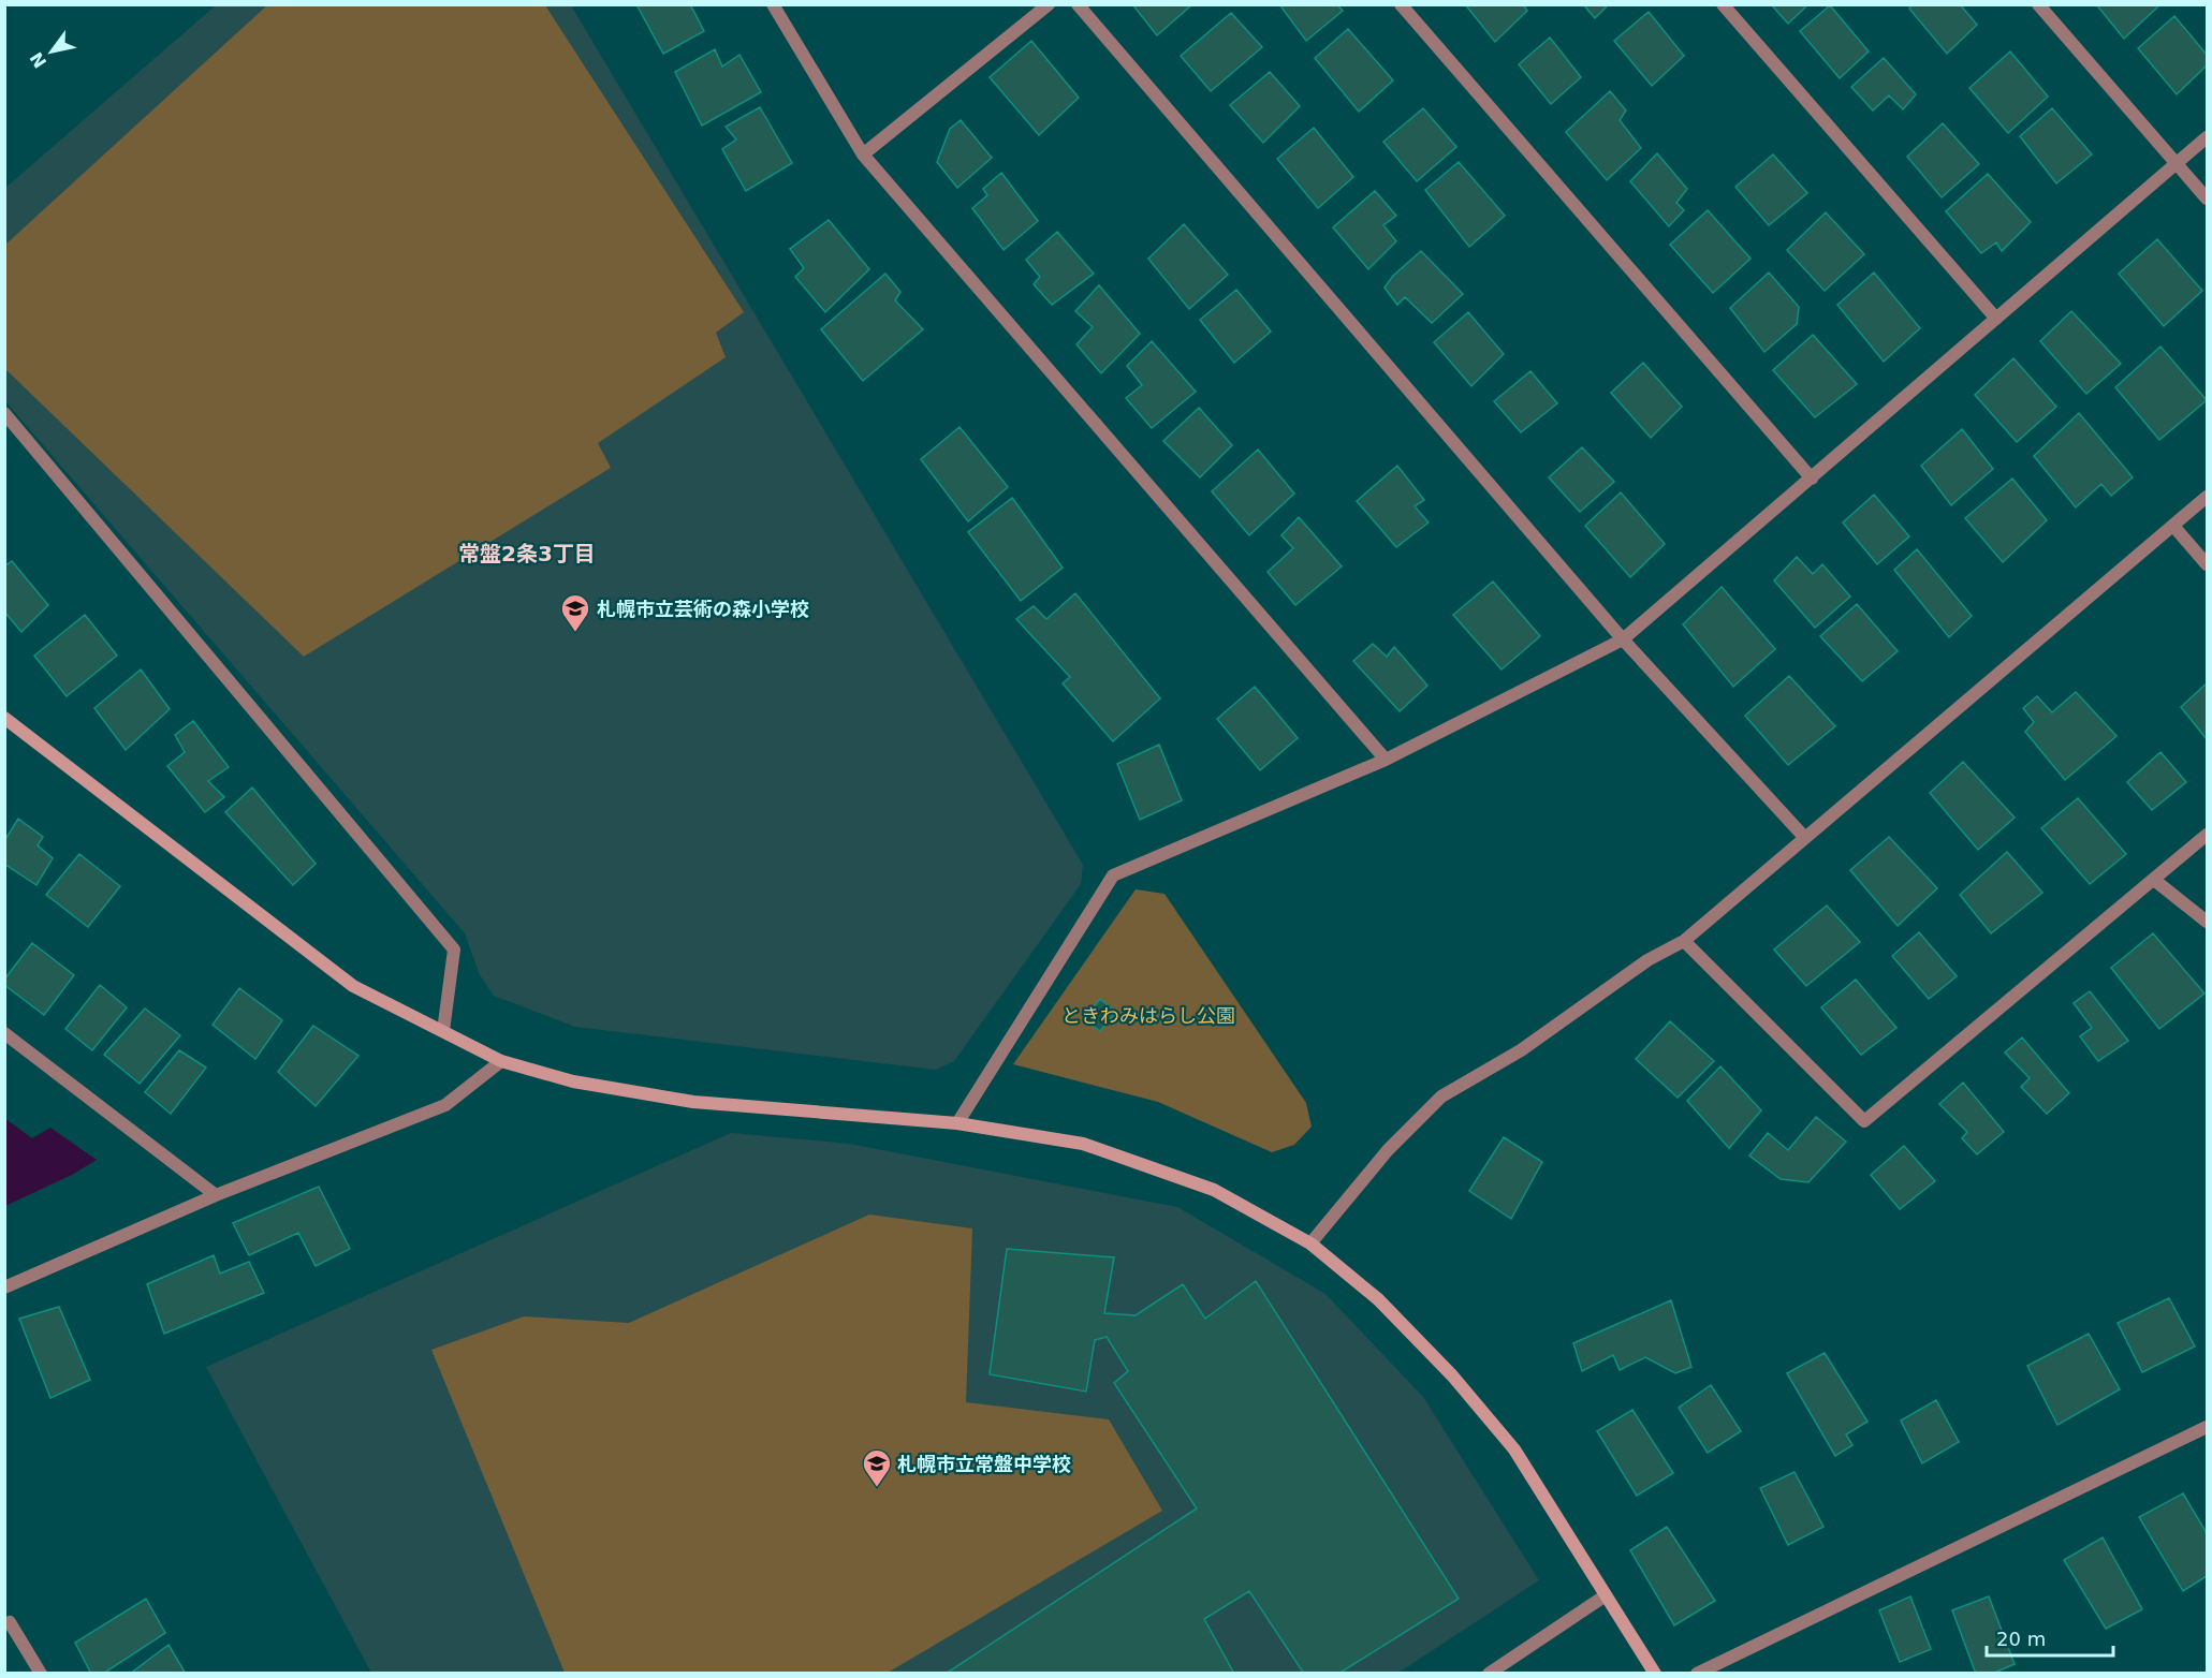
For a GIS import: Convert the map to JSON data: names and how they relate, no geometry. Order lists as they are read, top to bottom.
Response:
{
  "districts": ["常盤2条3丁目"],
  "parks": ["ときわみはらし公園"],
  "places": {
    "school or university": ["札幌市立芸術の森小学校", "札幌市立常盤中学校"]
  },
  "scale_bar": "20 m",
  "north": "bottom left"
}
